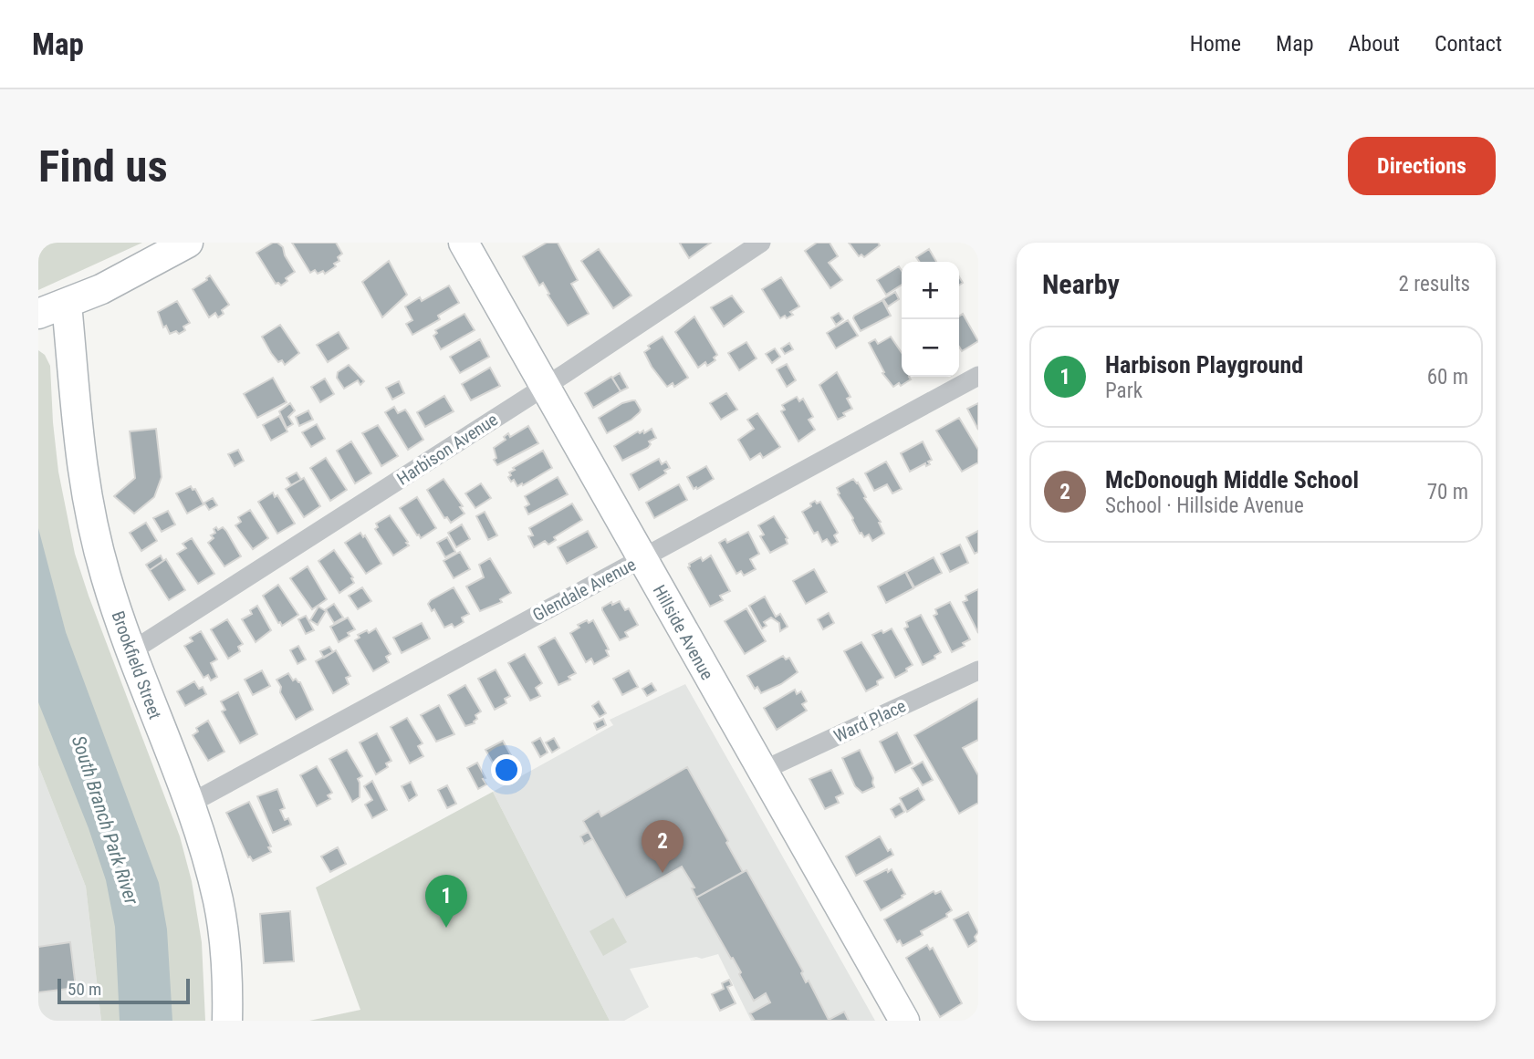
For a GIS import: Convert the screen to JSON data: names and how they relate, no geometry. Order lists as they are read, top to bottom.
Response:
{
  "streets": {
    "street": [
      "Harbison Avenue",
      "Glendale Avenue",
      "Hillside Avenue",
      "Brookfield Street",
      "Ward Place"
    ]
  },
  "crossings": [
    ["Harbison Avenue", "Hillside Avenue"],
    ["Harbison Avenue", "Brookfield Street"],
    ["Glendale Avenue", "Hillside Avenue"],
    ["Glendale Avenue", "Brookfield Street"],
    ["Hillside Avenue", "Ward Place"]
  ],
  "water": ["South Branch Park River"],
  "scale_bar": "50 m",
  "page": {
    "header": "Map",
    "nav": [
      "Home",
      "Map",
      "About",
      "Contact"
    ],
    "buttons": "Directions",
    "title": "Find us",
    "heading": ["Nearby", "2 results"],
    "map_buttons": ["+", "−"],
    "list": [
      {
        "mark": "1",
        "name": "Harbison Playground",
        "note": "Park",
        "value": "60 m"
      },
      {
        "mark": "2",
        "name": "McDonough Middle School",
        "note": "School · Hillside Avenue",
        "value": "70 m"
      }
    ],
    "pins": ["2", "1"],
    "scale": "50 m"
  }
}
